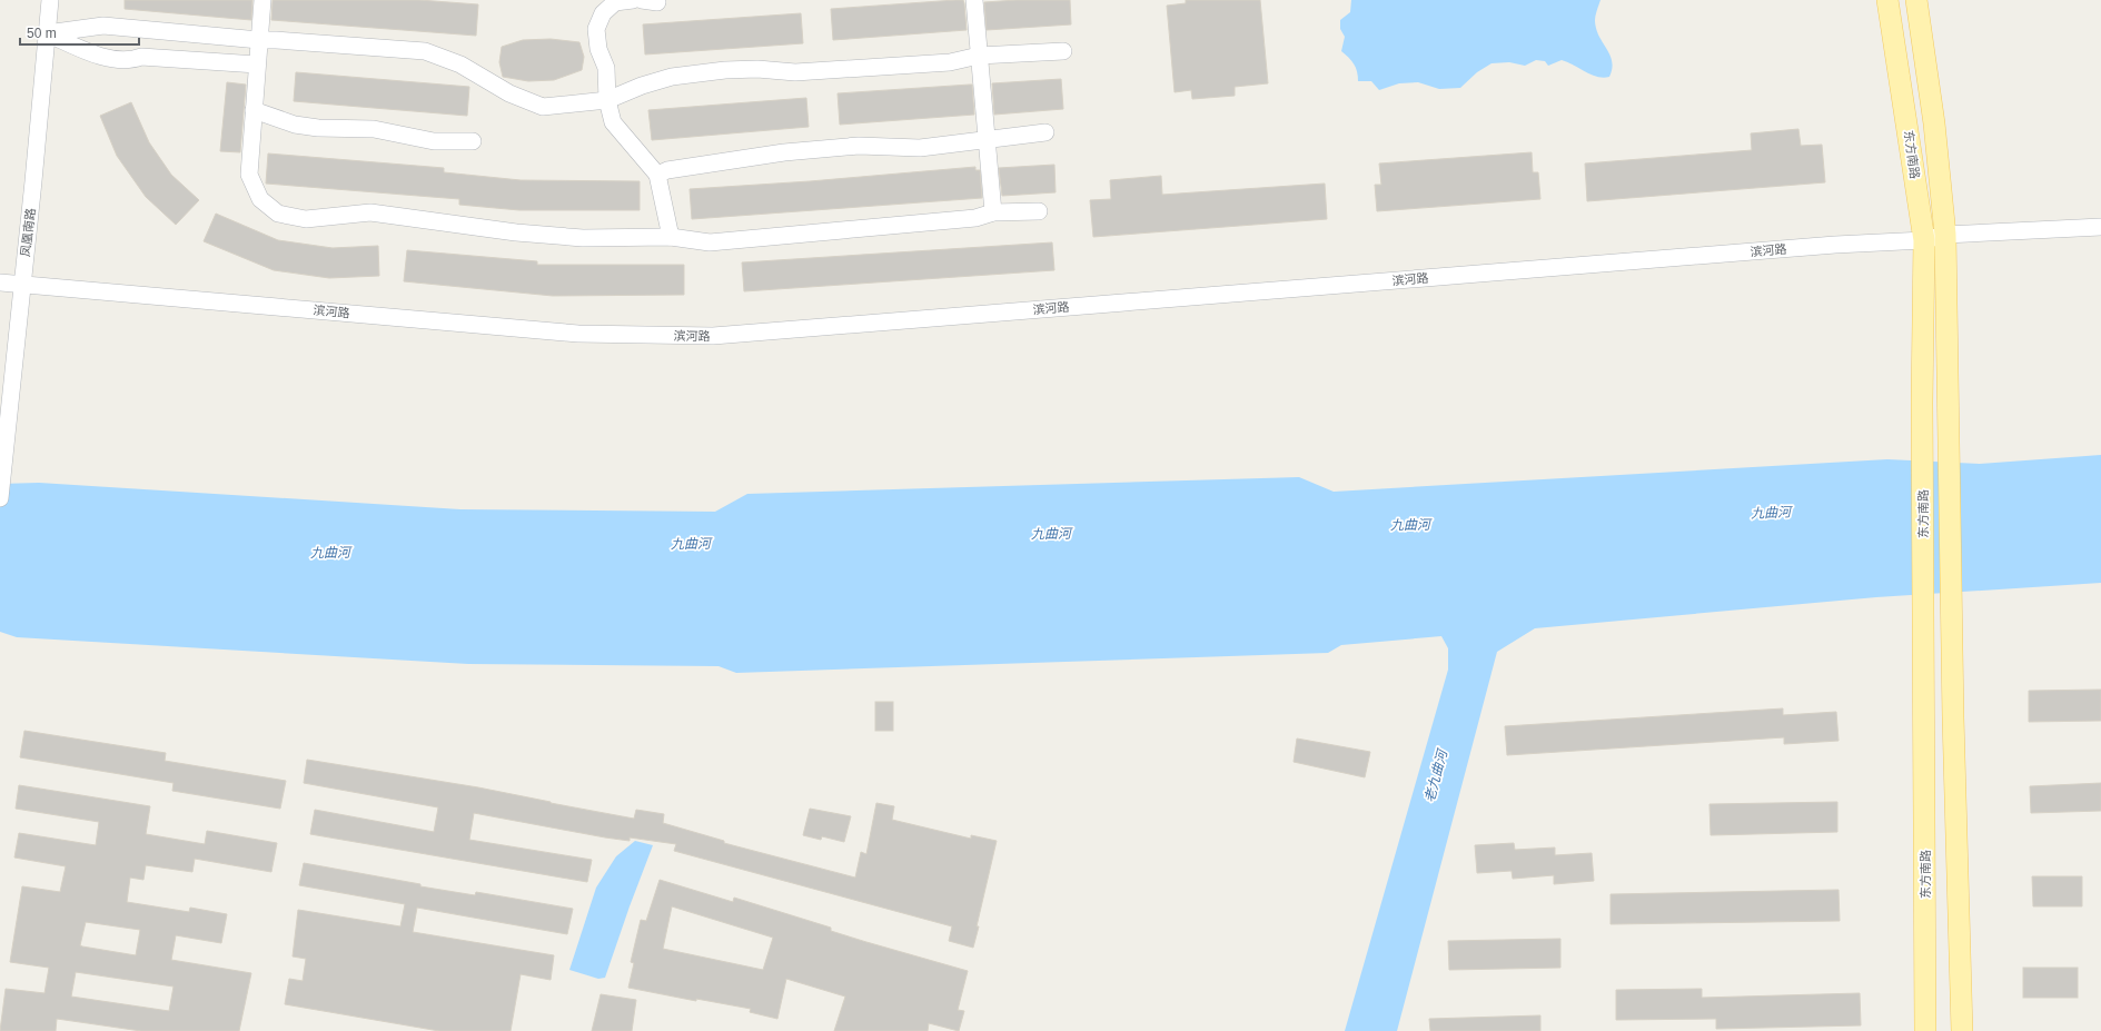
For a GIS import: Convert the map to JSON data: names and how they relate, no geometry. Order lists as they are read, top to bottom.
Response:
{
  "streets": {
    "main road": ["东方南路"],
    "street": ["凤凰南路", "滨河路"]
  },
  "crossings": [
    ["东方南路", "滨河路"],
    ["凤凰南路", "滨河路"]
  ],
  "water": ["九曲河", "老九曲河"],
  "scale_bar": "50 m"
}
